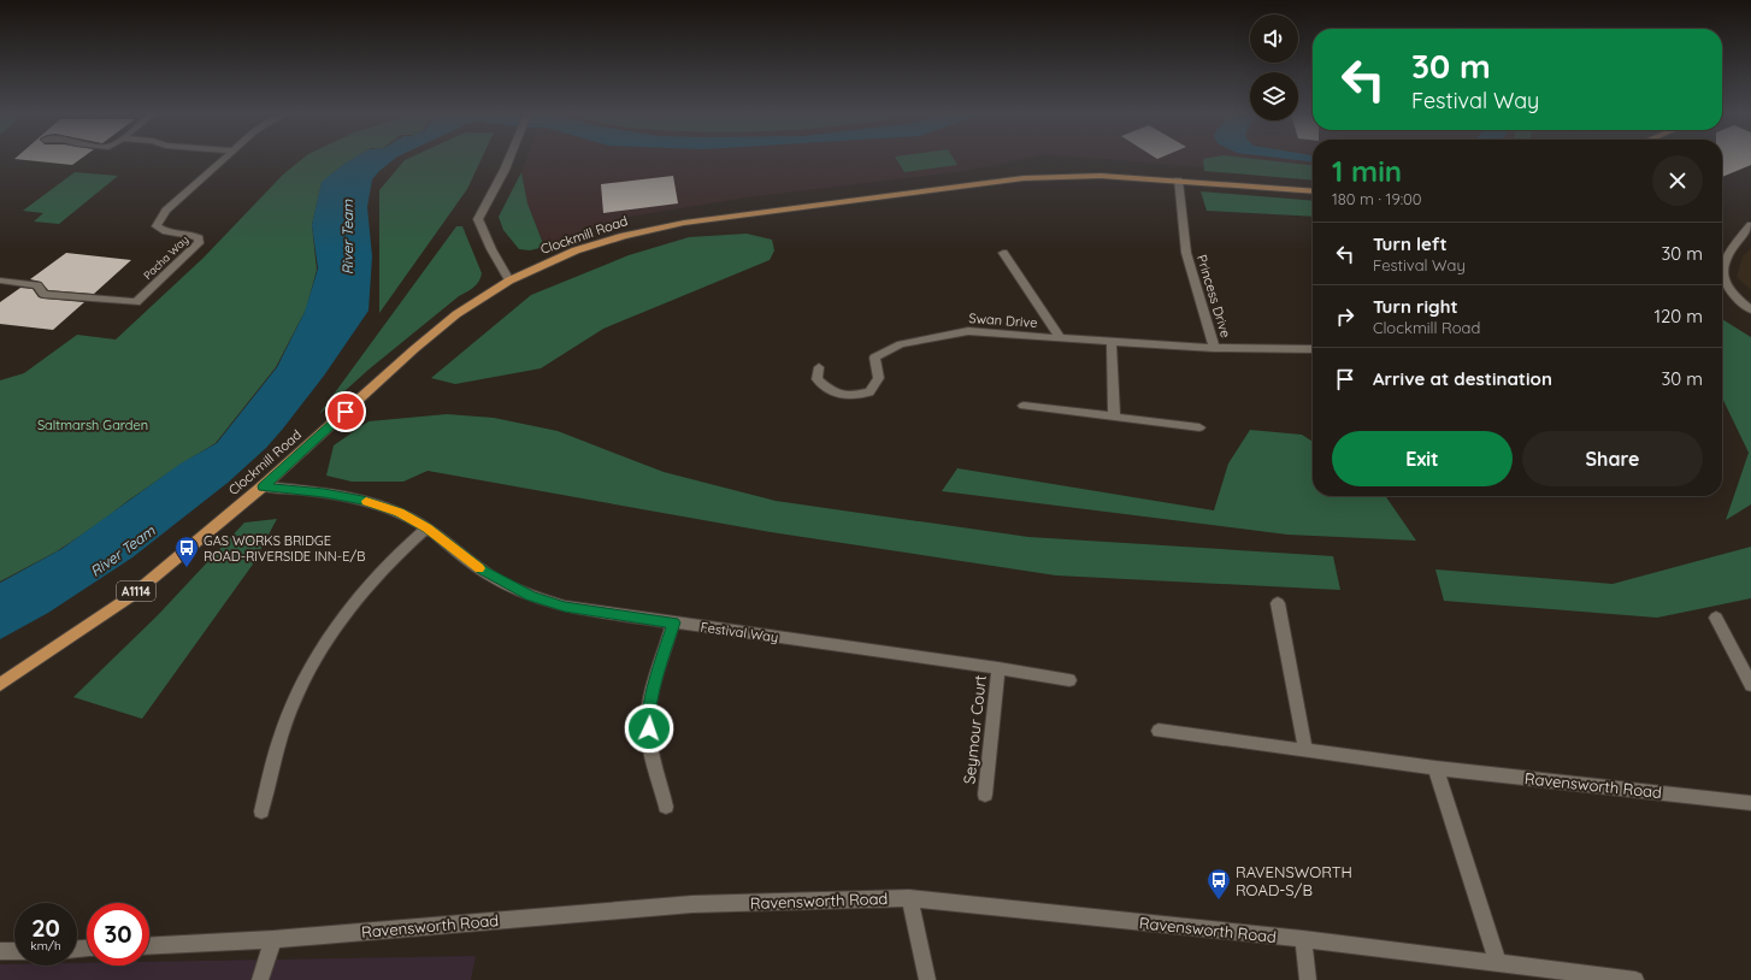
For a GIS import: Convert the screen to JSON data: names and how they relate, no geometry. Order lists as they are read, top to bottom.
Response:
{
  "streets": {
    "main road": ["Clockmill Road", "A1114"],
    "street": [
      "Pacha Way",
      "Princess Drive",
      "Swan Drive",
      "Festival Way",
      "Seymour Court",
      "Ravensworth Road"
    ]
  },
  "crossings": [
    ["Clockmill Road", "Princess Drive"],
    ["Clockmill Road", "Festival Way"],
    ["Princess Drive", "Swan Drive"],
    ["Festival Way", "Seymour Court"]
  ],
  "water": ["River Team"],
  "parks": ["Saltmarsh Garden"],
  "places": {
    "bus stop": ["GAS WORKS BRIDGE ROAD-RIVERSIDE INN-E/B", "RAVENSWORTH ROAD-S/B"]
  },
  "page": {
    "turn": ["30 m", "Festival Way"],
    "heading": ["1 min", "180 m · 19:00"],
    "list": [
      {
        "name": "Turn left",
        "note": "Festival Way",
        "value": "30 m"
      },
      {
        "name": "Turn right",
        "note": "Clockmill Road",
        "value": "120 m"
      },
      {
        "name": "Arrive at destination",
        "value": "30 m"
      }
    ],
    "buttons": ["Exit", "Share"],
    "speed": "20 km/h",
    "limit": "30"
  }
}
